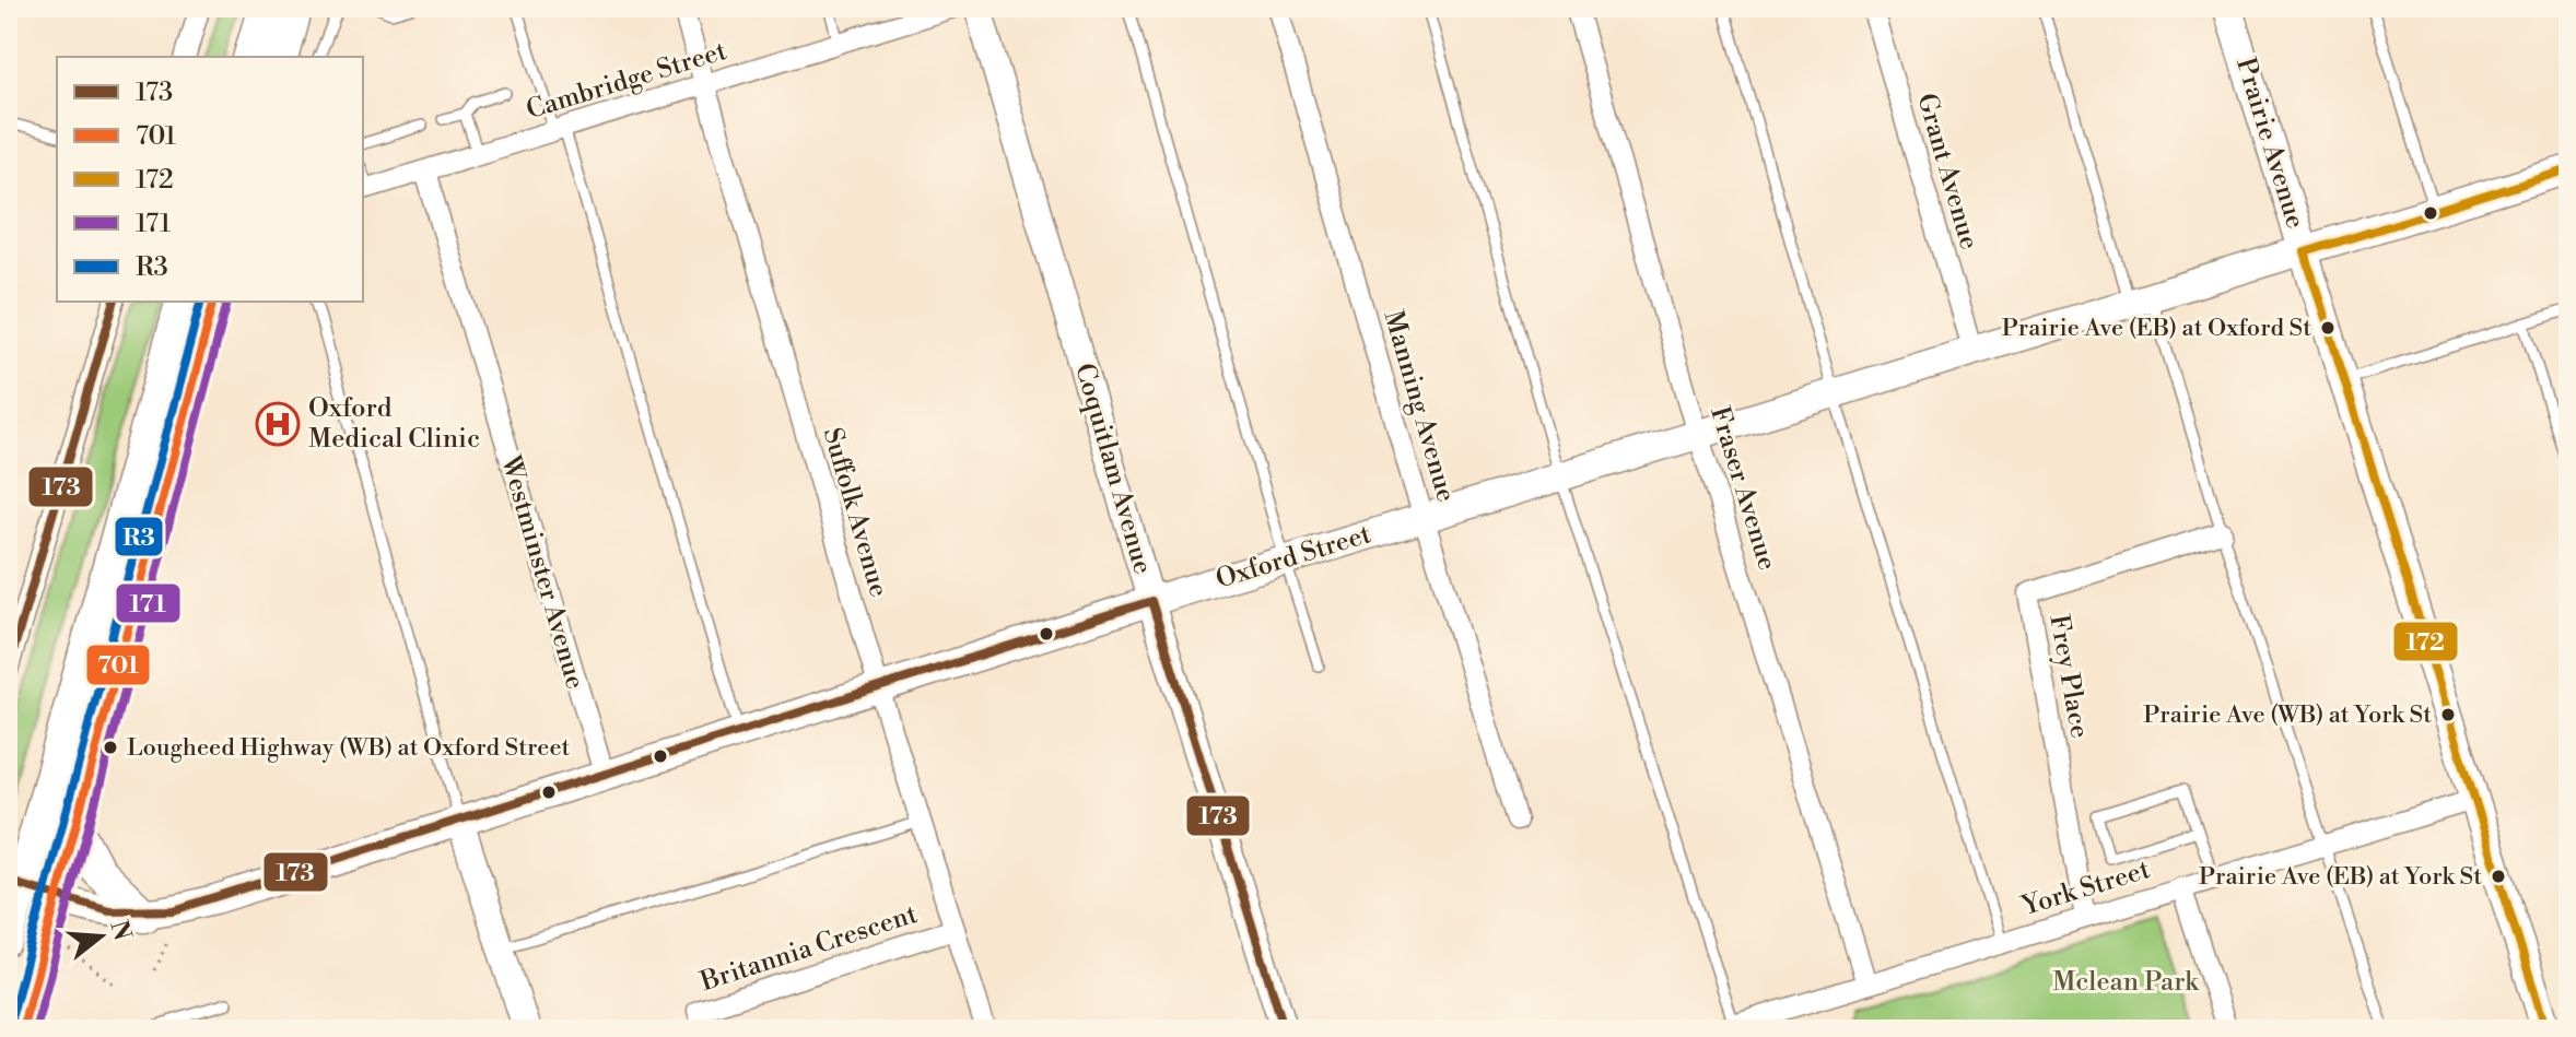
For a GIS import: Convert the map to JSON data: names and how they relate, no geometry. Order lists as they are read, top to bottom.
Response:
{
  "streets": {
    "main road": ["Prairie Avenue", "Oxford Street"],
    "street": [
      "Cambridge Street",
      "Grant Avenue",
      "Manning Avenue",
      "Coquitlam Avenue",
      "Fraser Avenue",
      "Suffolk Avenue",
      "Westminster Avenue",
      "Frey Place",
      "York Street",
      "Britannia Crescent"
    ]
  },
  "crossings": [
    ["Cambridge Street", "Suffolk Avenue"],
    ["Cambridge Street", "Westminster Avenue"],
    ["Prairie Avenue", "Oxford Street"],
    ["Prairie Avenue", "York Street"],
    ["Grant Avenue", "Oxford Street"],
    ["Manning Avenue", "Oxford Street"],
    ["Coquitlam Avenue", "Oxford Street"],
    ["Fraser Avenue", "Oxford Street"],
    ["Fraser Avenue", "York Street"],
    ["Suffolk Avenue", "Oxford Street"],
    ["Suffolk Avenue", "Britannia Crescent"],
    ["Oxford Street", "Westminster Avenue"],
    ["Frey Place", "York Street"]
  ],
  "parks": ["Mclean Park"],
  "places": {
    "other": [
      "Prairie Ave (EB) at Oxford St",
      "Prairie Ave (WB) at York St",
      "Lougheed Highway (WB) at Oxford Street",
      "Prairie Ave (EB) at York St"
    ],
    "hospital": ["Oxford Medical Clinic"]
  },
  "lines": [
    "transit line 172",
    "transit line 173",
    "transit line 701",
    "transit line R3",
    "transit line 171"
  ],
  "legend": [
    "173",
    "701",
    "172",
    "171",
    "R3"
  ],
  "north": "right"
}
